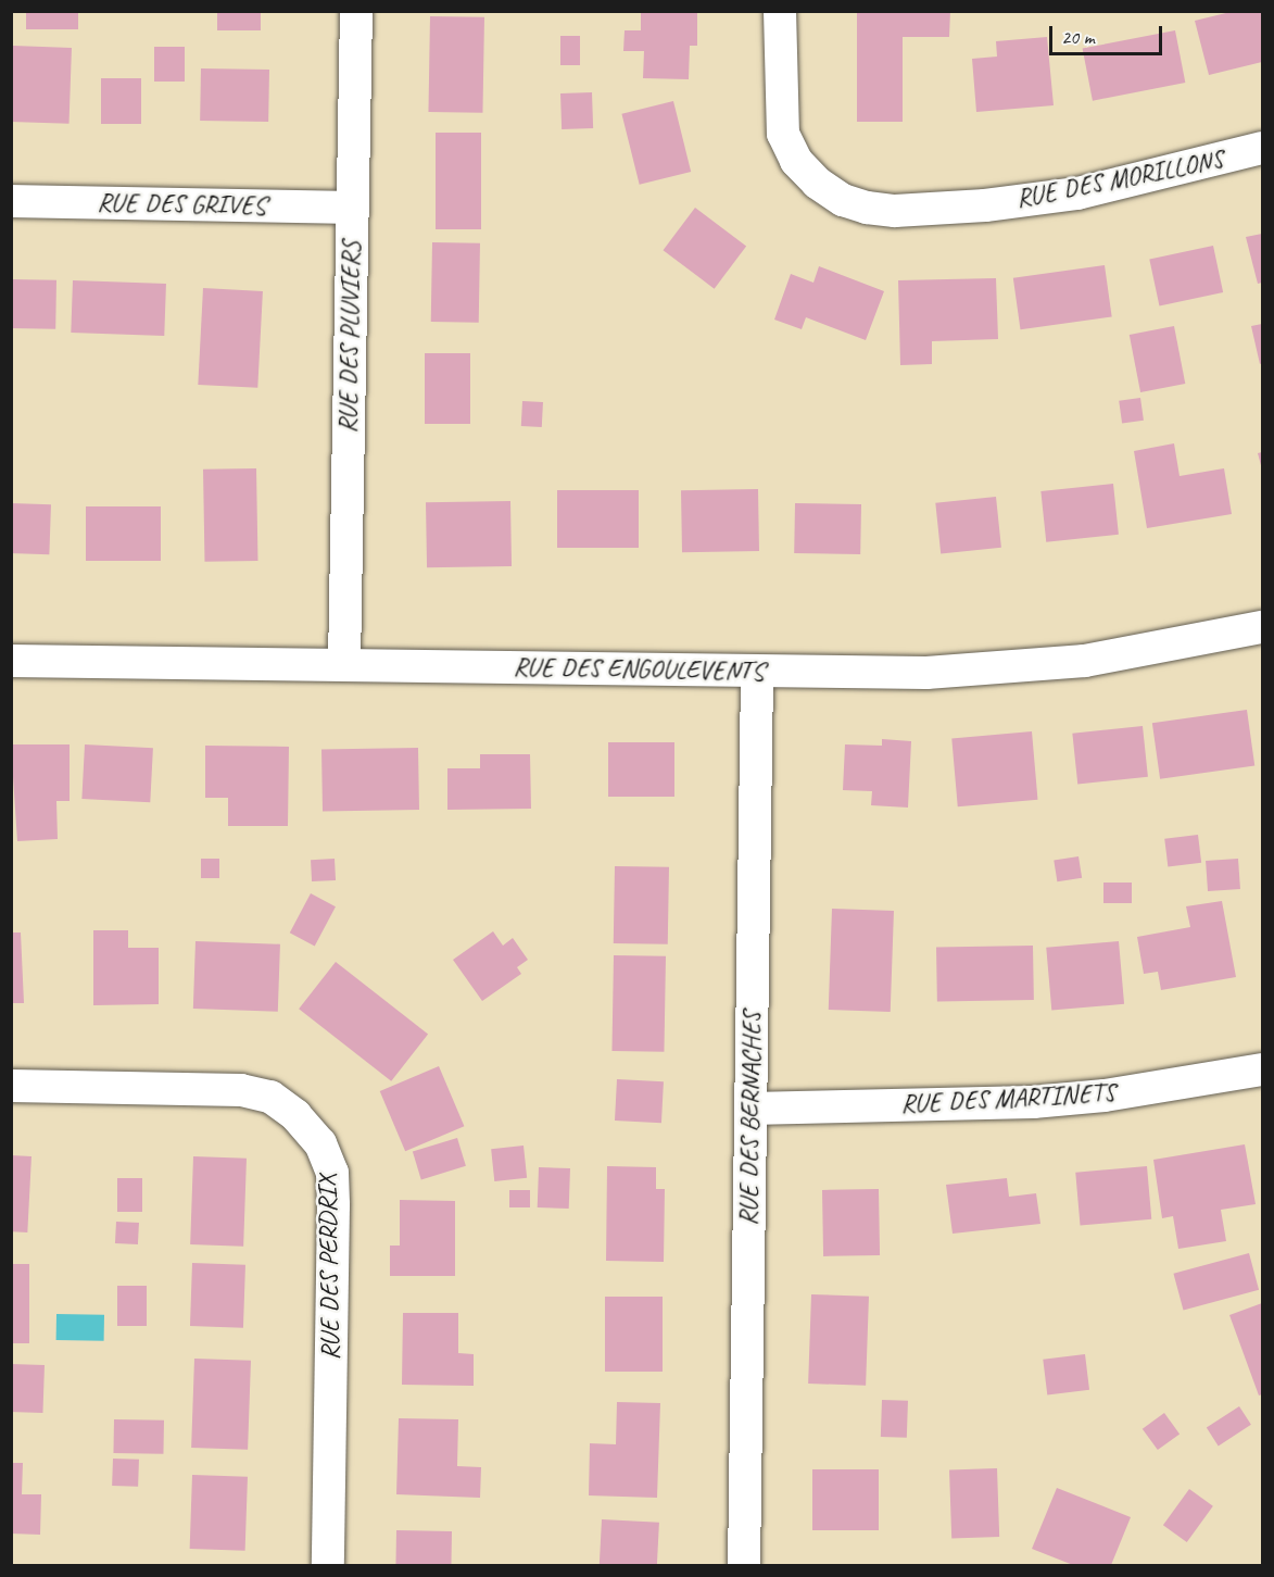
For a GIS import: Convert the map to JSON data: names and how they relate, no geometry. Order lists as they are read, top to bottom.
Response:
{
  "streets": {
    "street": [
      "RUE DES MORILLONS",
      "RUE DES GRIVES",
      "RUE DES PLUVIERS",
      "RUE DES ENGOULEVENTS",
      "RUE DES MARTINETS",
      "RUE DES BERNACHES",
      "RUE DES PERDRIX"
    ]
  },
  "crossings": [
    ["RUE DES GRIVES", "RUE DES PLUVIERS"],
    ["RUE DES PLUVIERS", "RUE DES ENGOULEVENTS"],
    ["RUE DES ENGOULEVENTS", "RUE DES BERNACHES"],
    ["RUE DES MARTINETS", "RUE DES BERNACHES"]
  ],
  "scale_bar": "20 m"
}
